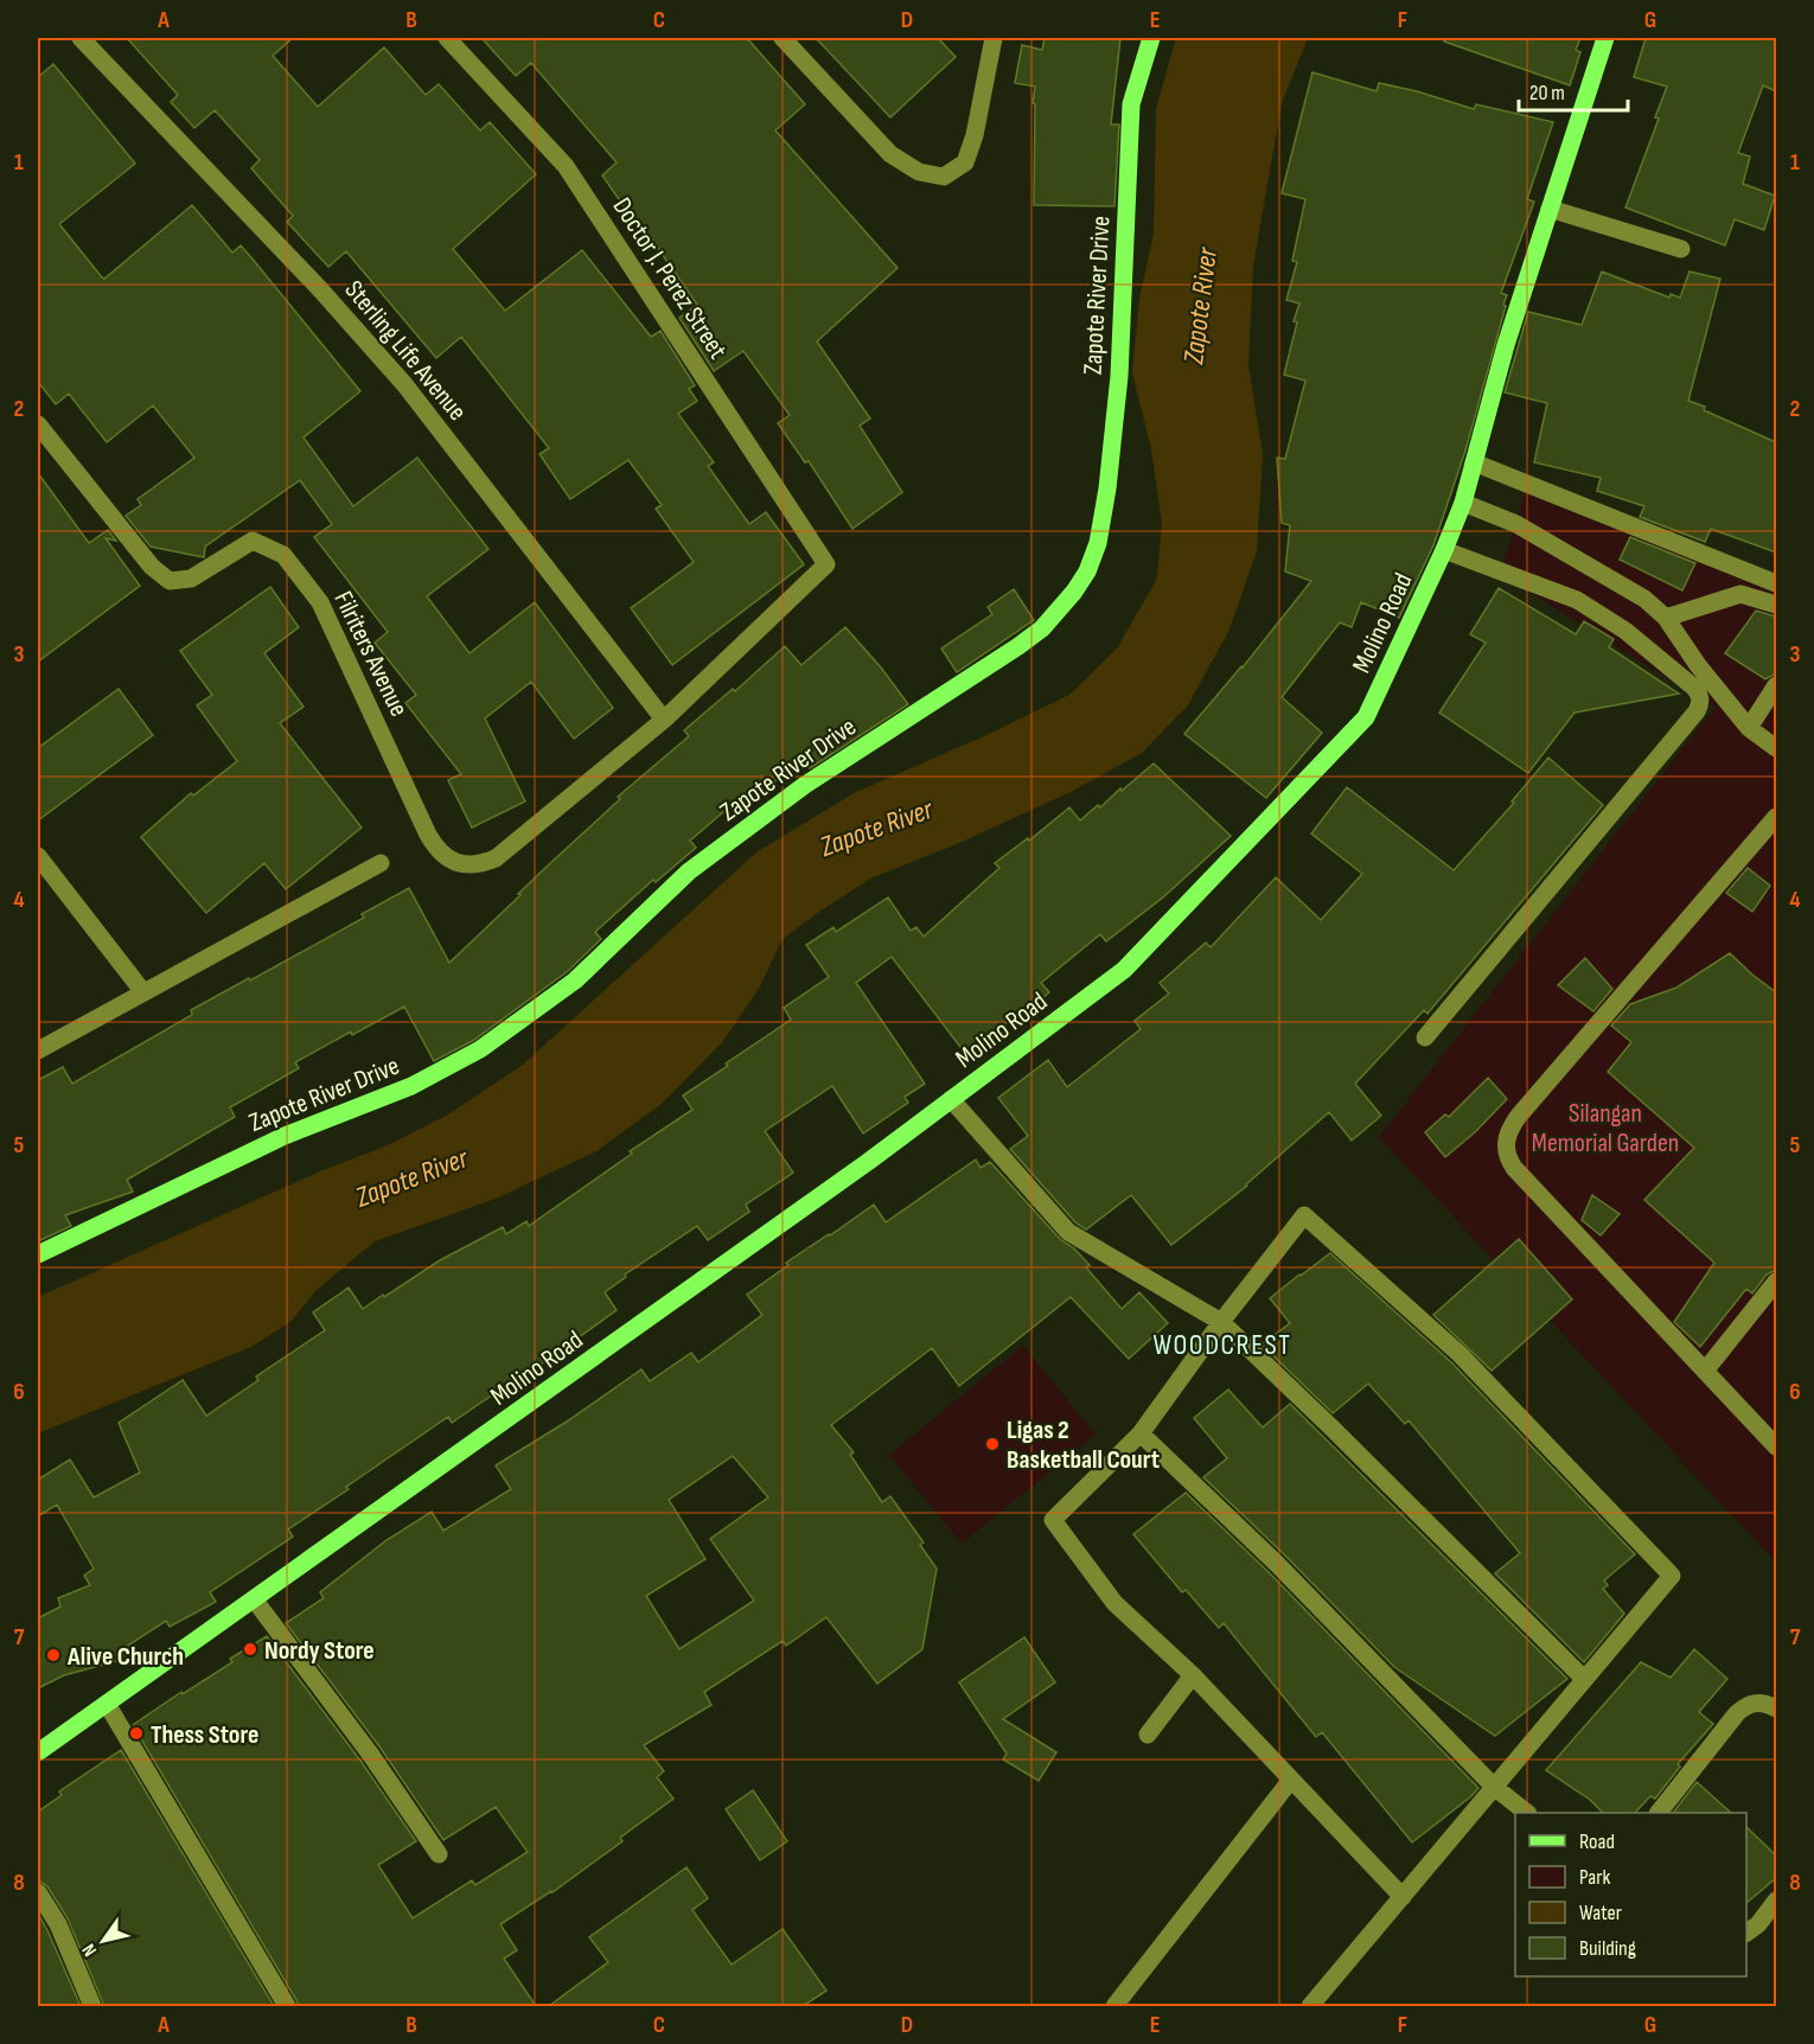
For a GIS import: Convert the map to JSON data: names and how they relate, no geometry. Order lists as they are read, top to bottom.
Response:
{
  "streets": {
    "main road": ["Zapote River Drive", "Molino Road"],
    "street": ["Doctor J. Perez Street", "Sterling Life Avenue", "Filriters Avenue"]
  },
  "crossings": [
    ["Doctor J. Perez Street", "Sterling Life Avenue"],
    ["Doctor J. Perez Street", "Filriters Avenue"],
    ["Sterling Life Avenue", "Filriters Avenue"]
  ],
  "districts": ["WOODCREST"],
  "water": ["Zapote River"],
  "parks": ["Silangan Memorial Garden"],
  "places": [
    "Ligas 2 Basketball Court",
    "Nordy Store",
    "Alive Church",
    "Thess Store"
  ],
  "legend": [
    "Road",
    "Park",
    "Water",
    "Building"
  ],
  "scale_bar": "20 m",
  "north": "bottom left",
  "grid": {
    "columns": [
      "A",
      "B",
      "C",
      "D",
      "E",
      "F",
      "G"
    ],
    "rows": [
      "1",
      "2",
      "3",
      "4",
      "5",
      "6",
      "7",
      "8"
    ]
  }
}
